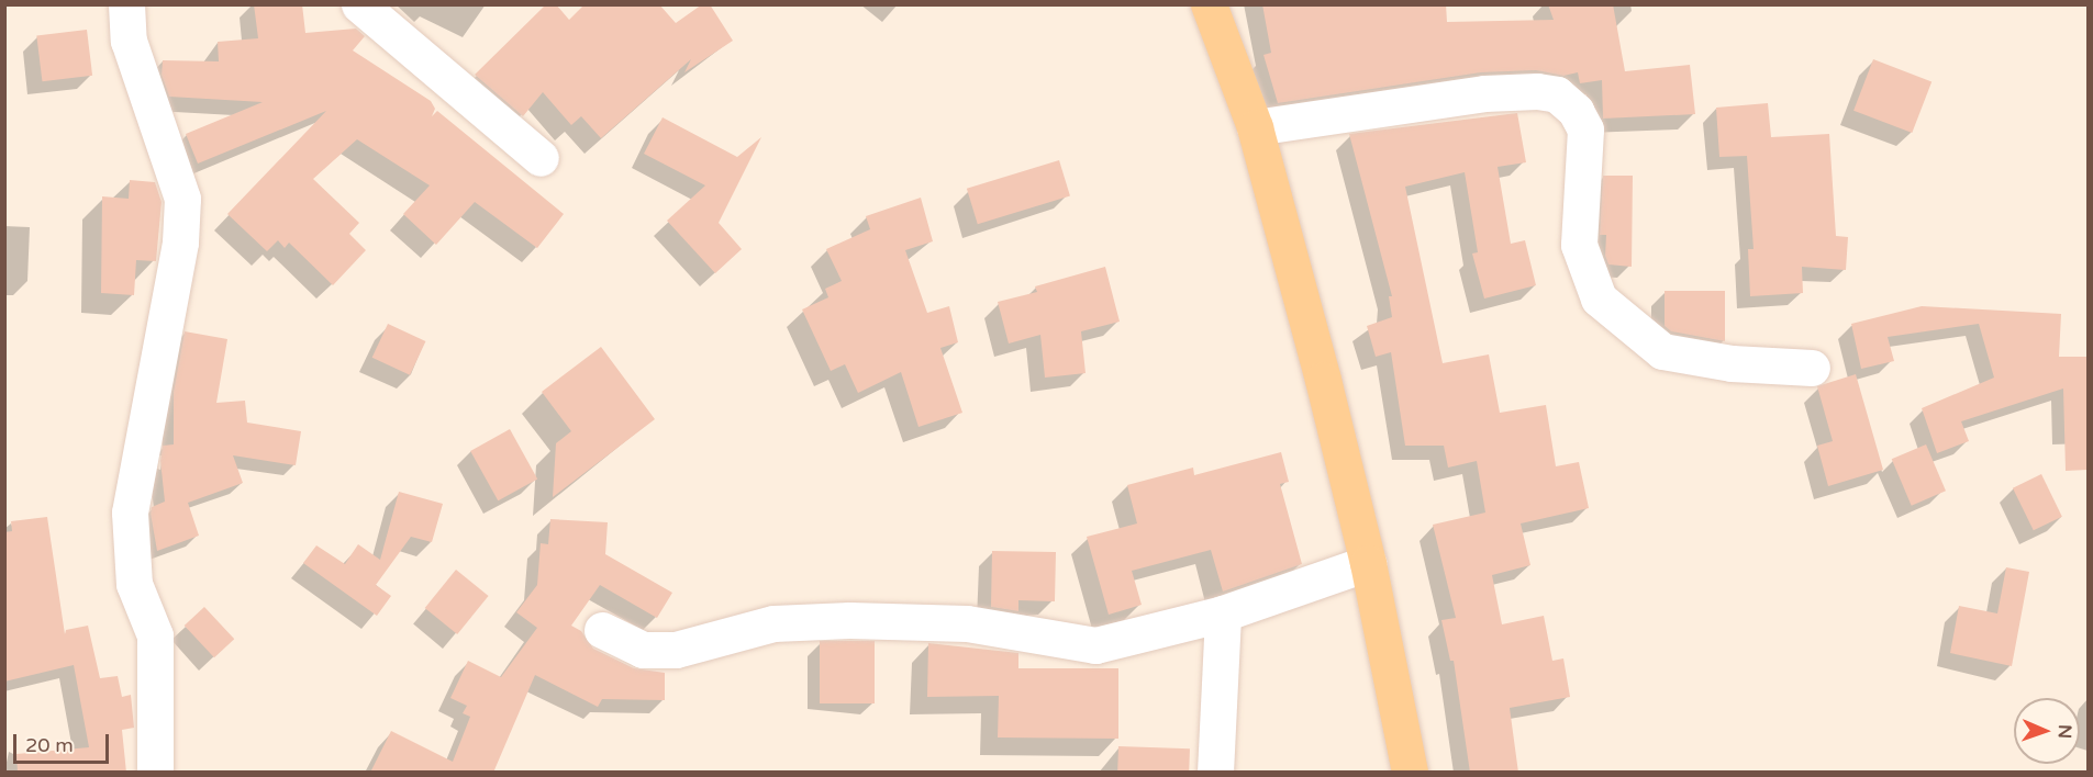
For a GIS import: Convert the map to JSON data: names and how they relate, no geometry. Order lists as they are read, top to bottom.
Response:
{
  "scale_bar": "20 m",
  "north": "right"
}
